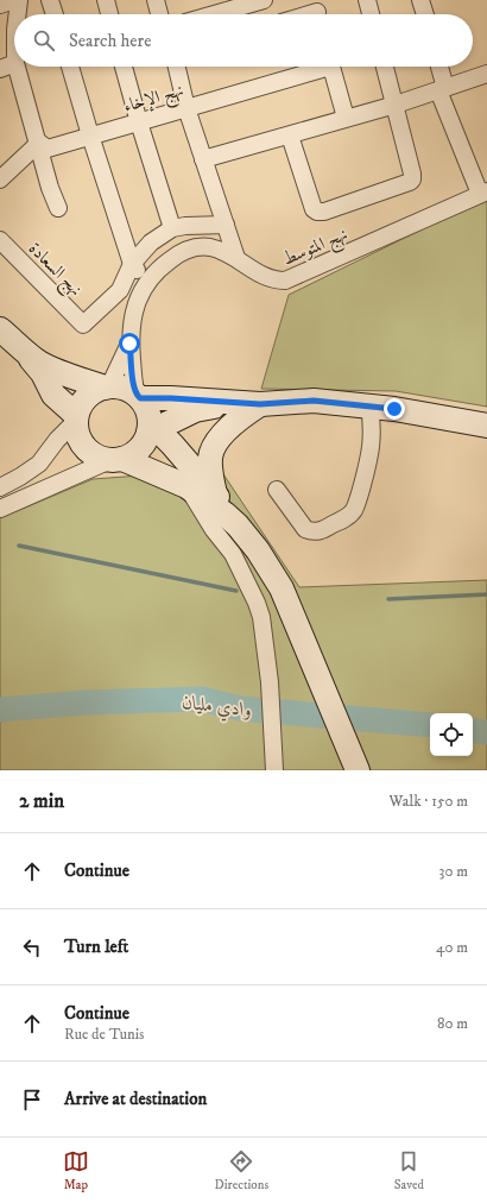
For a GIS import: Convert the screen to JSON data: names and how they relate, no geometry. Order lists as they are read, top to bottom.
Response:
{
  "streets": {
    "street": ["نهج الإخاء", "نهج المتوسط", "نهج السعادة"]
  },
  "water": ["وادي مليان"],
  "page": {
    "search": "Search here",
    "heading": ["2 min", "Walk · 150 m"],
    "list": [
      ["Continue", "30 m"],
      ["Turn left", "40 m"],
      ["Continue", "Rue de Tunis", "80 m"],
      "Arrive at destination"
    ],
    "nav": ["Map", "Directions", "Saved"]
  }
}
